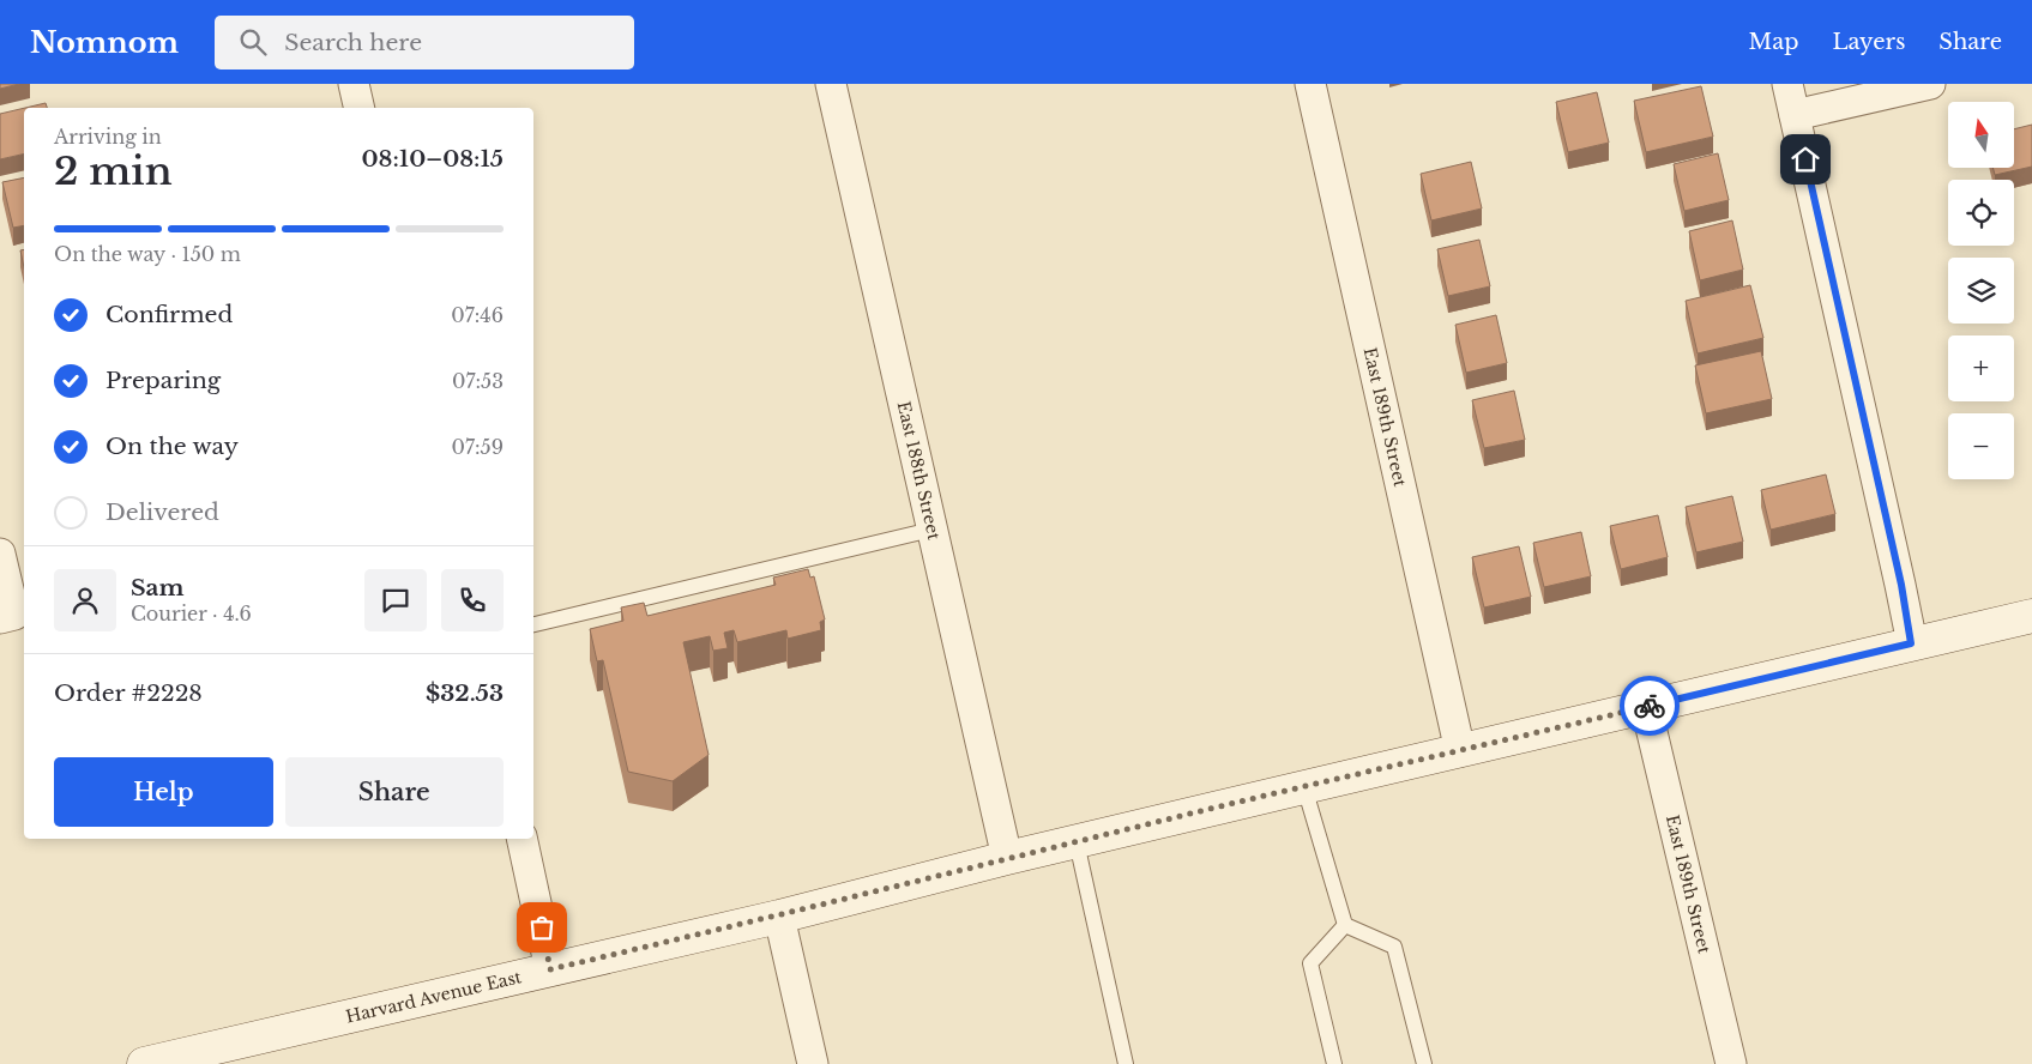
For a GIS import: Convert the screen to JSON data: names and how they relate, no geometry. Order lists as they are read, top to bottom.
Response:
{
  "streets": {
    "main road": ["Harvard Avenue East"],
    "street": ["East 189th Street", "East 188th Street"]
  },
  "crossings": [
    ["East 189th Street", "Harvard Avenue East"],
    ["East 188th Street", "Harvard Avenue East"]
  ],
  "north": "top",
  "page": {
    "header": "Nomnom",
    "search": "Search here",
    "nav": ["Map", "Layers", "Share"],
    "map_buttons": ["+", "−"],
    "heading": ["2 min", "Arriving in", "08:10–08:15"],
    "panel": [
      "Sam",
      "Courier · 4.6",
      "Order #2228",
      "$32.53"
    ],
    "bar": "On the way · 150 m",
    "list": [
      ["Confirmed", "07:46"],
      ["Preparing", "07:53"],
      ["On the way", "07:59"],
      "Delivered"
    ],
    "buttons": ["Help", "Share"]
  }
}
